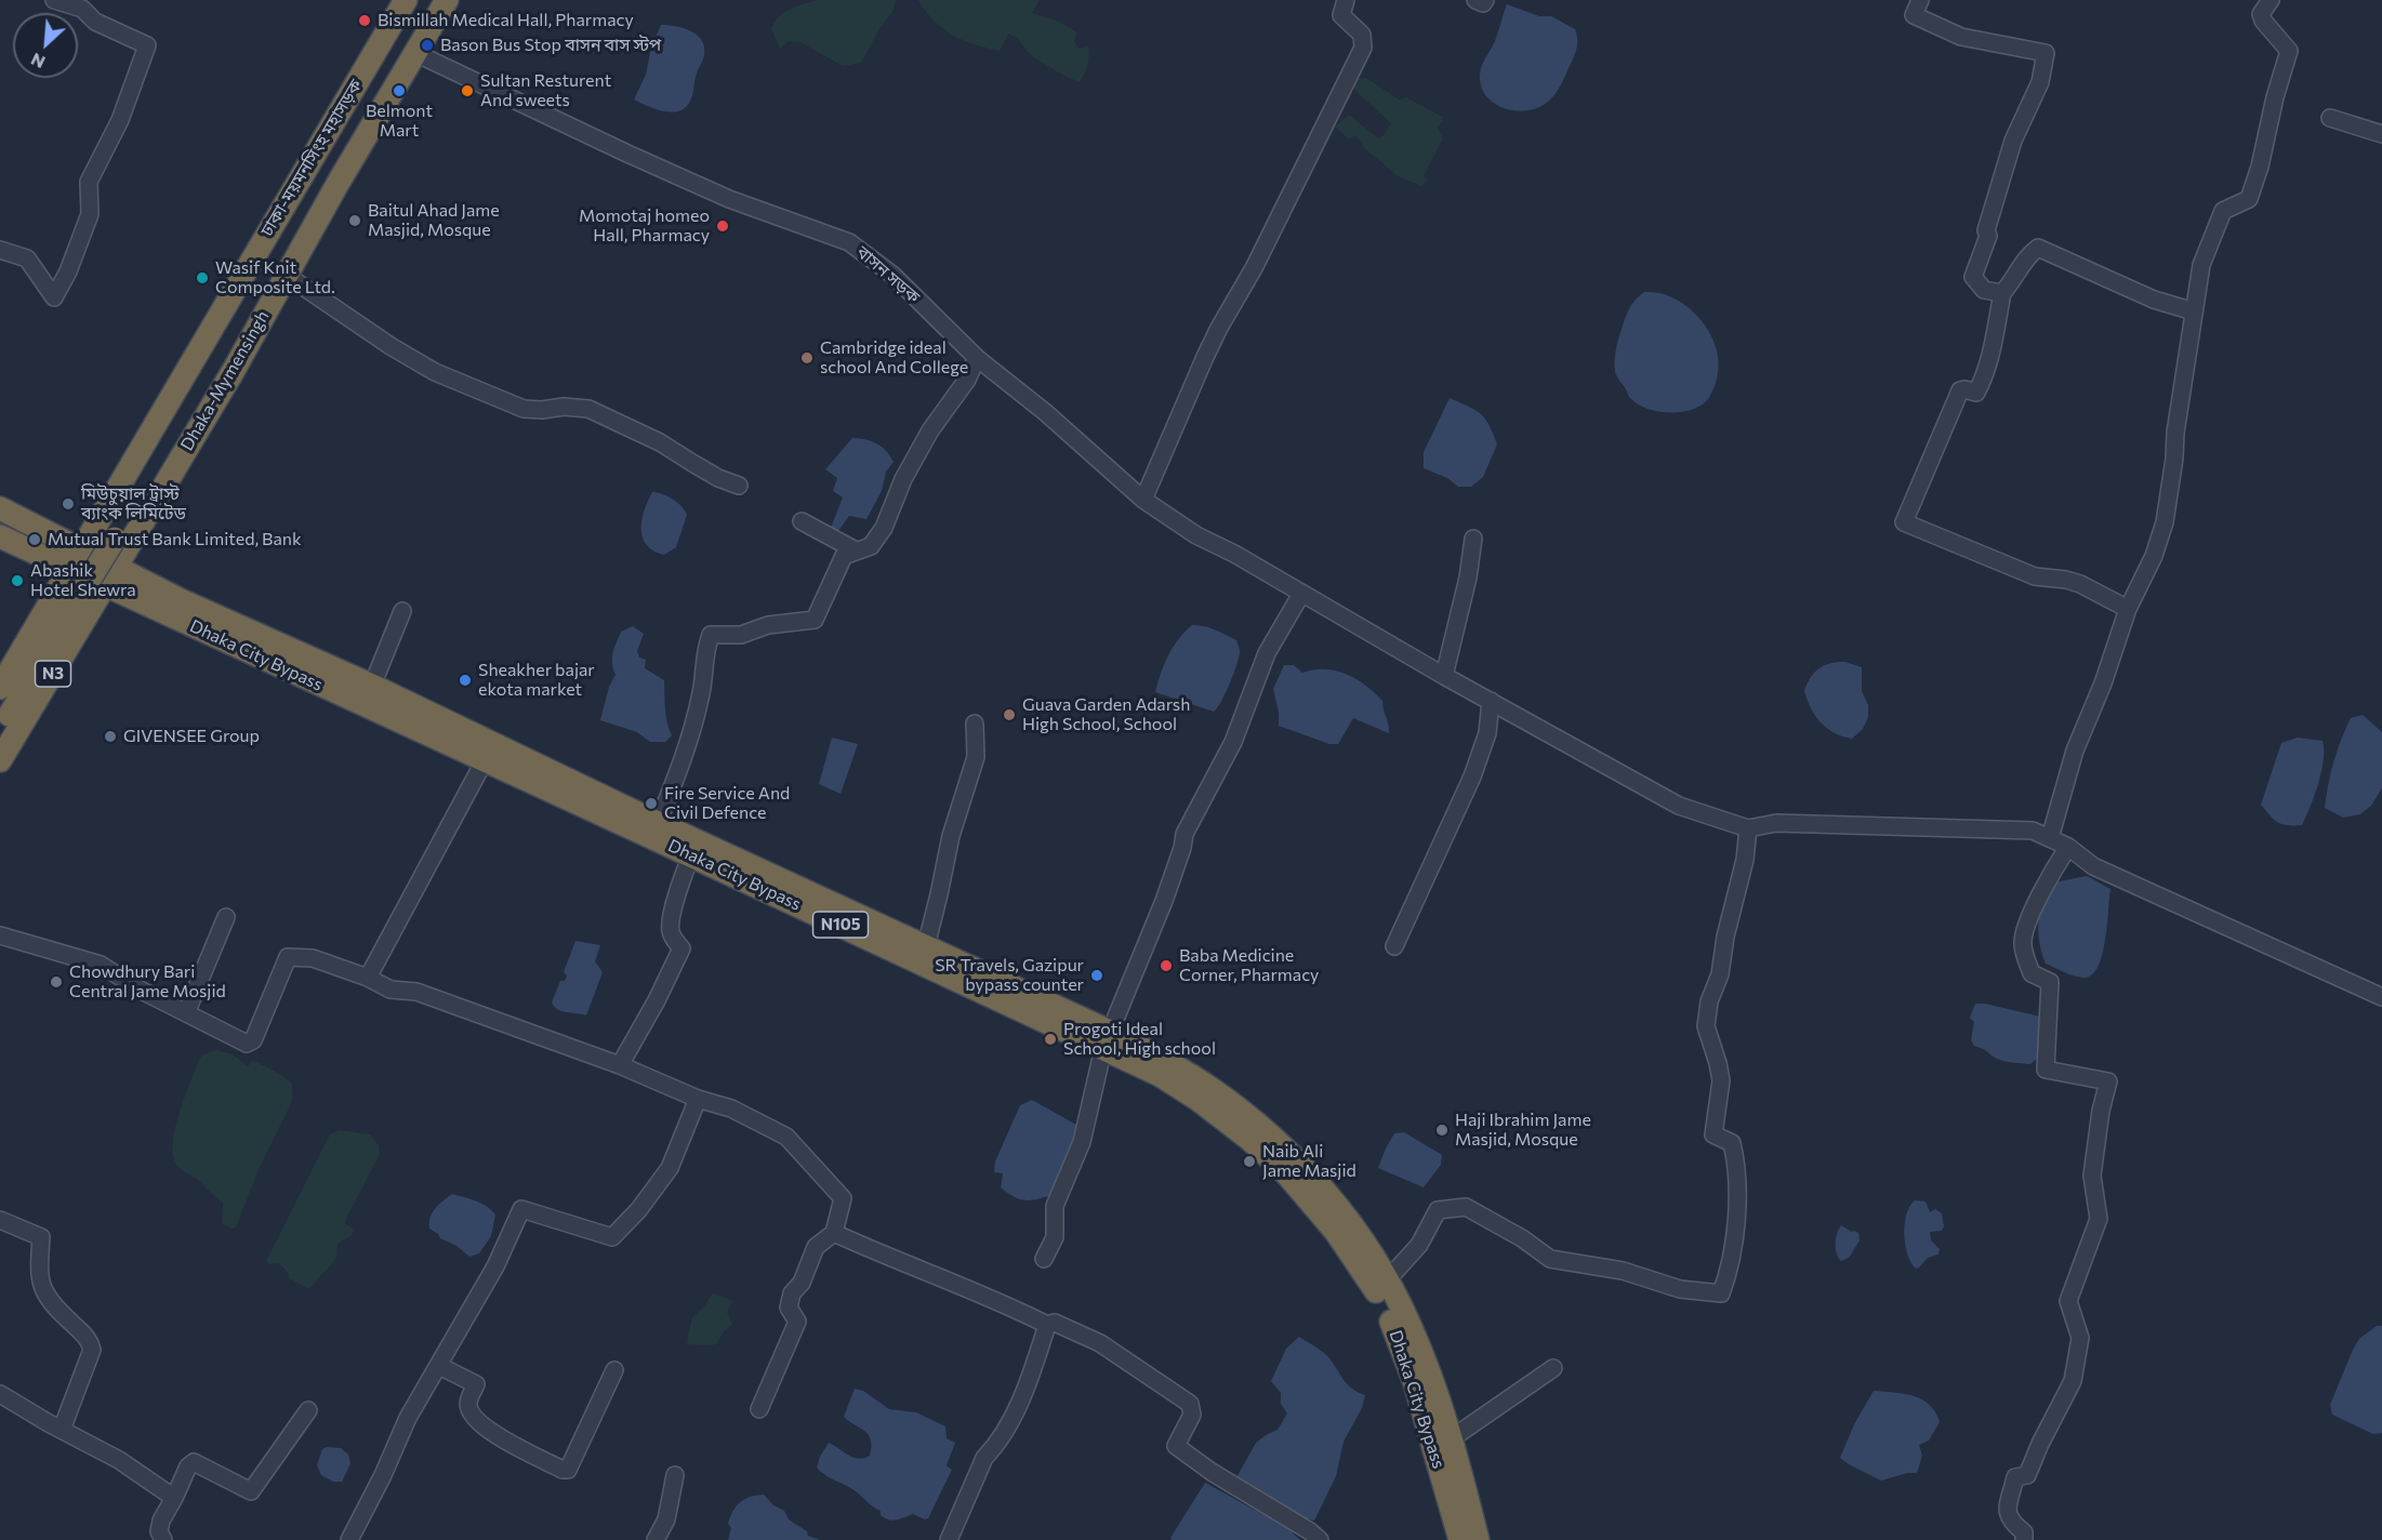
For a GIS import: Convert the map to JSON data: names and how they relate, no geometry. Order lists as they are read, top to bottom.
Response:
{
  "streets": {
    "highway": [
      "ঢাকা-ময়মনসিংহ মহাসড়ক",
      "Dhaka-Mymensingh",
      "Dhaka City Bypass",
      "N3",
      "N105"
    ],
    "street": ["বাসন সড়ক"]
  },
  "crossings": [
    ["ঢাকা-ময়মনসিংহ মহাসড়ক", "Dhaka City Bypass"],
    ["ঢাকা-ময়মনসিংহ মহাসড়ক", "N3"],
    ["বাসন সড়ক", "Dhaka-Mymensingh"],
    ["Dhaka-Mymensingh", "Dhaka City Bypass"],
    ["Dhaka City Bypass", "N3"]
  ],
  "places": [
    "Bismillah Medical Hall, Pharmacy",
    "Bason Bus Stop বাসন বাস স্টপ",
    "Belmont Mart",
    "Sultan Resturent And sweets",
    "Baitul Ahad Jame Masjid, Mosque",
    "Momotaj homeo Hall, Pharmacy",
    "Wasif Knit Composite Ltd.",
    "Cambridge ideal school And College",
    "মিউচুয়াল ট্রাস্ট ব্যাংক লিমিটেড",
    "Mutual Trust Bank Limited, Bank",
    "Abashik Hotel Shewra",
    "Sheakher bajar ekota market",
    "Guava Garden Adarsh High School, School",
    "GIVENSEE Group",
    "Fire Service And Civil Defence",
    "Baba Medicine Corner, Pharmacy",
    "SR Travels, Gazipur bypass counter",
    "Chowdhury Bari Central Jame Mosjid",
    "Progoti Ideal School, High school",
    "Haji Ibrahim Jame Masjid, Mosque",
    "Naib Ali Jame Masjid"
  ],
  "north": "bottom left"
}
